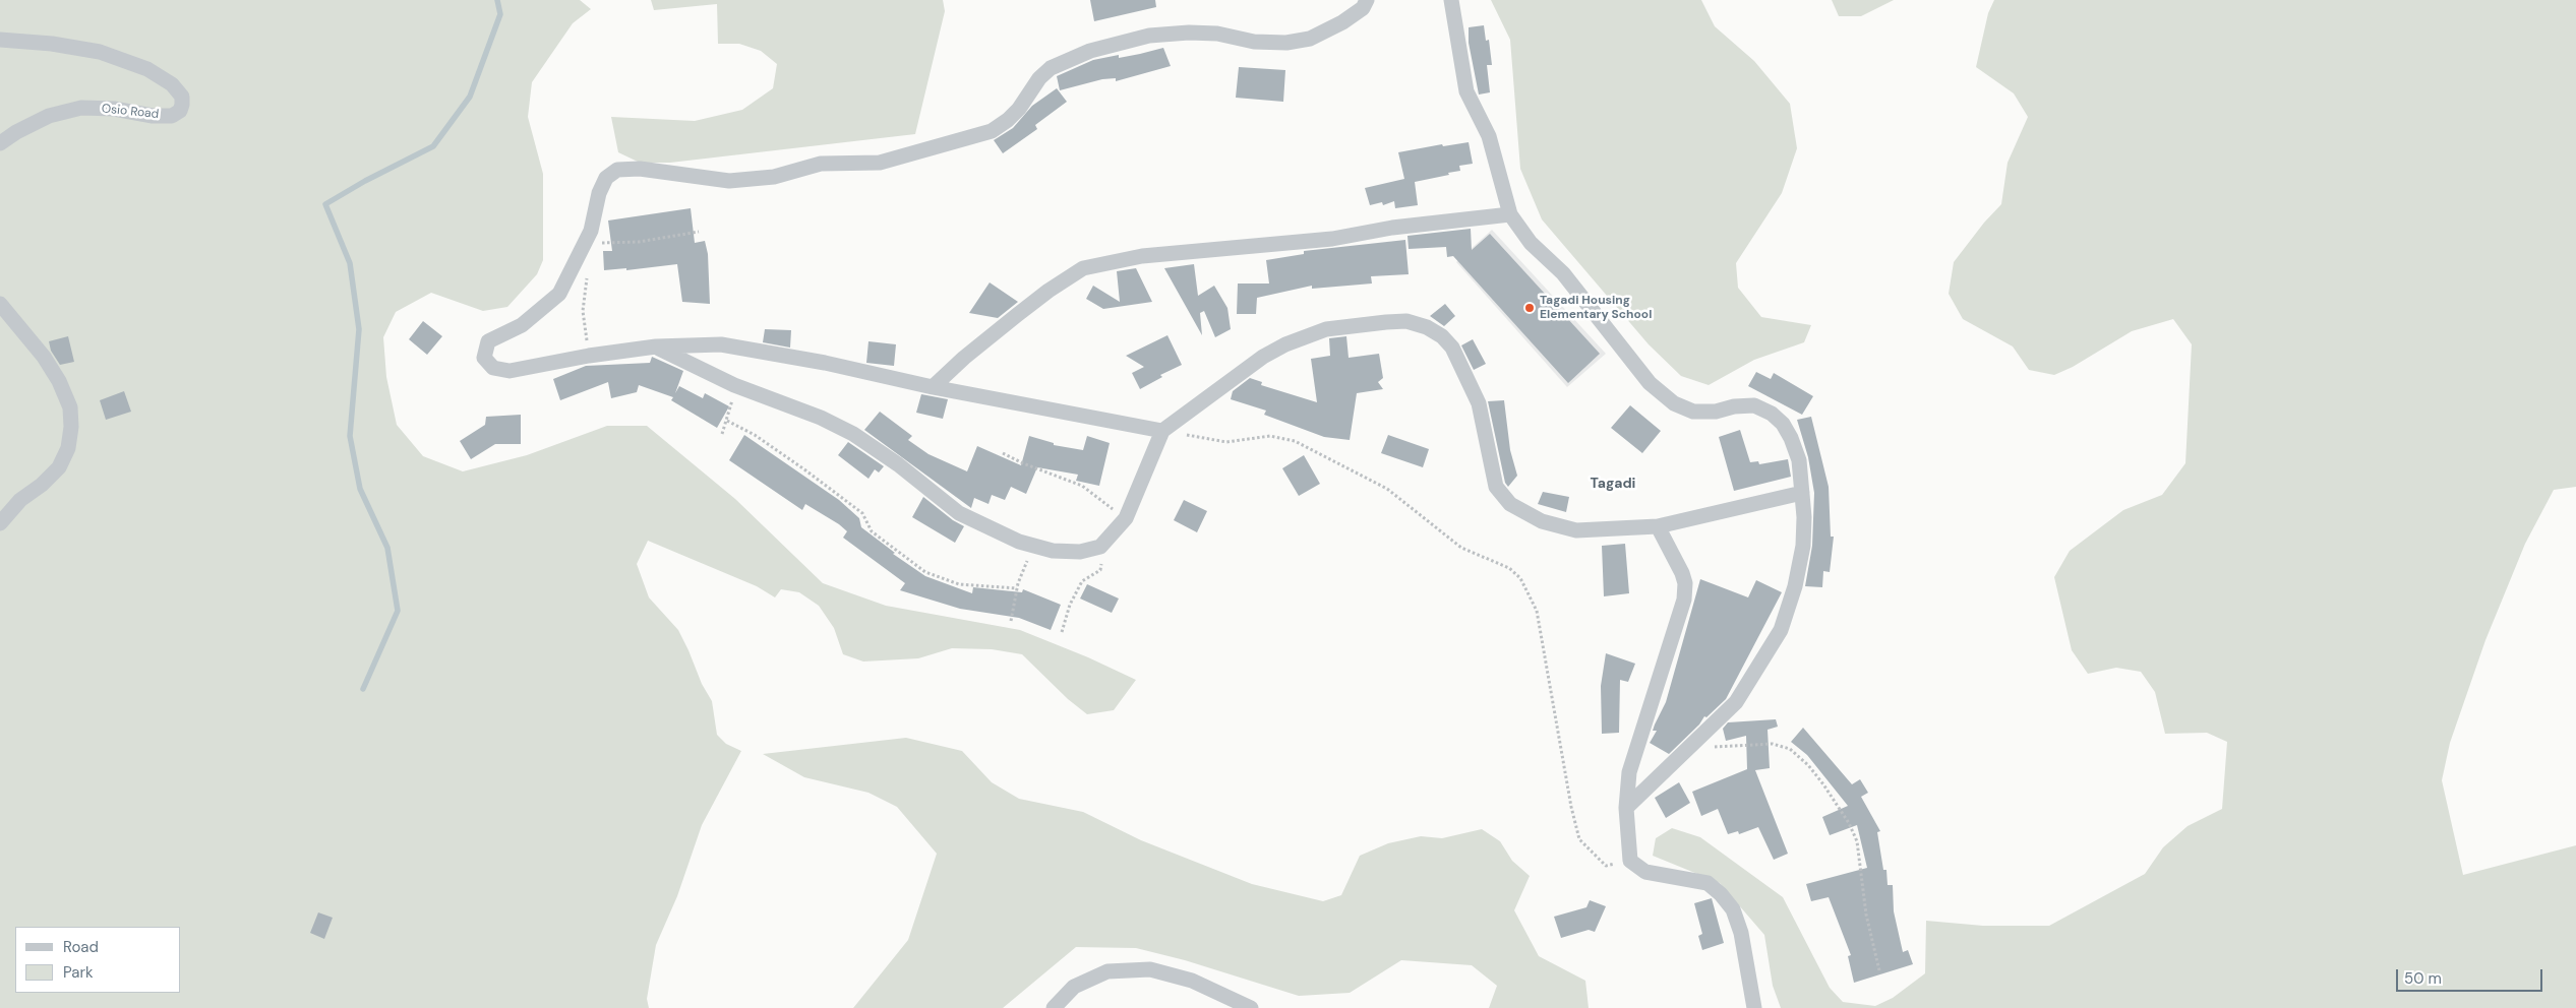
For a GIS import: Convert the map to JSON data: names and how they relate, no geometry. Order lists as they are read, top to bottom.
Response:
{
  "streets": {
    "street": ["Osio Road"]
  },
  "districts": ["Tagadi"],
  "places": ["Tagadi Housing Elementary School"],
  "legend": ["Road", "Park"],
  "scale_bar": "50 m"
}
